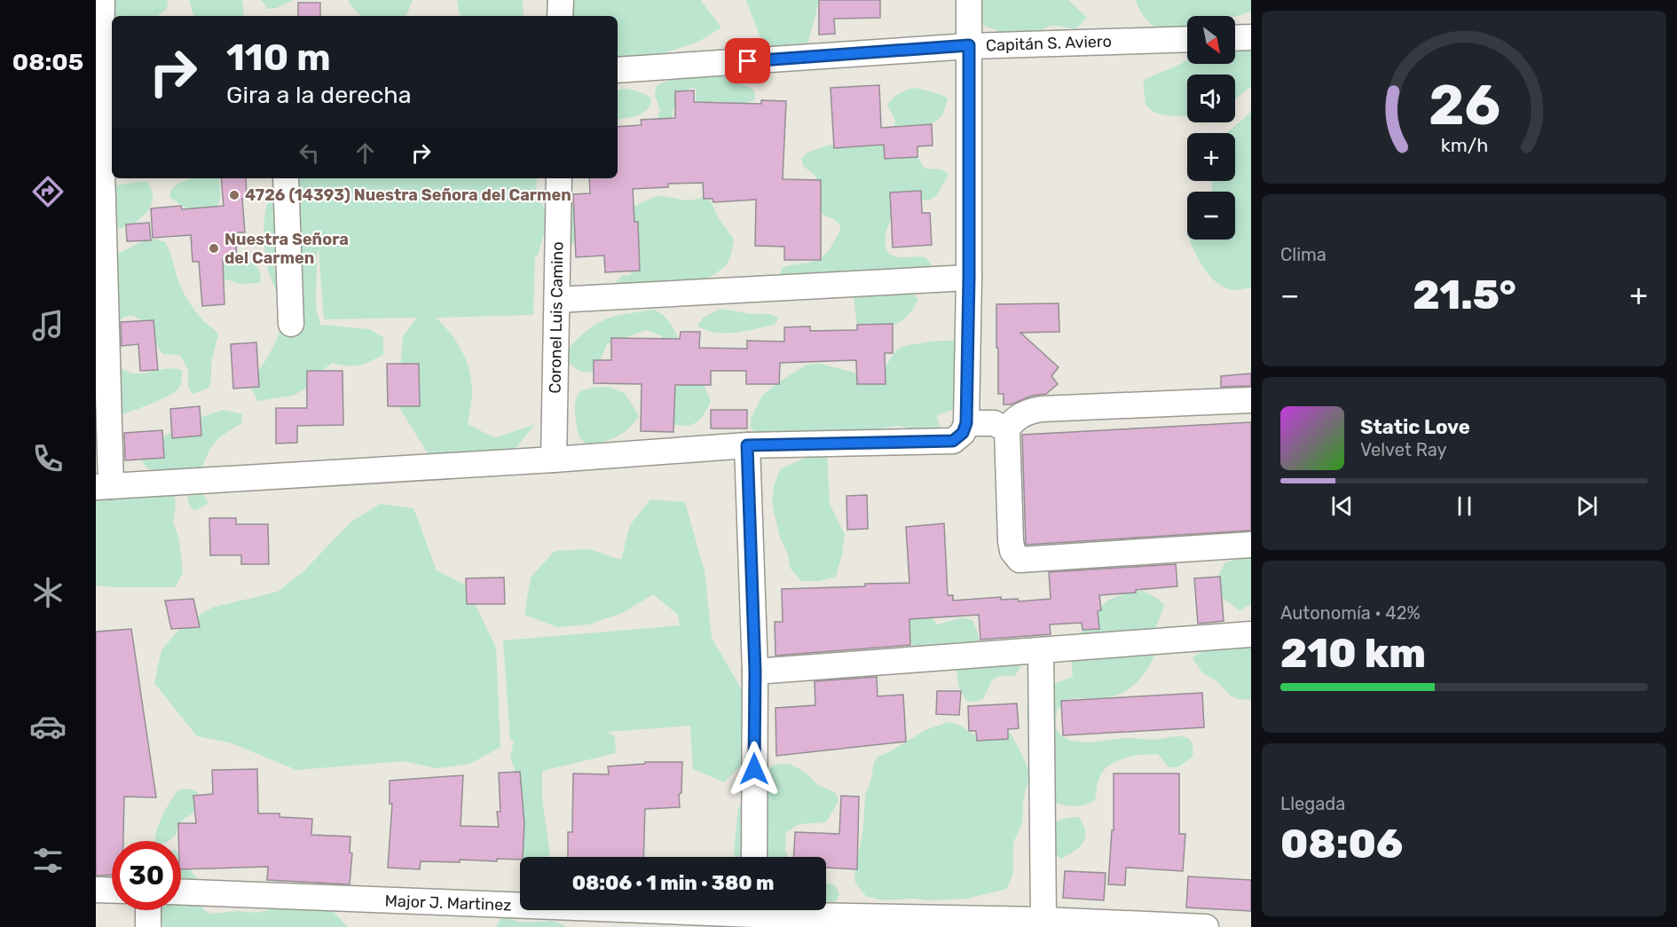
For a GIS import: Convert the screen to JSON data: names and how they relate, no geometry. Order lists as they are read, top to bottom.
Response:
{
  "streets": {
    "street": ["Capitán S. Aviero", "Coronel Luis Camino", "Major J. Martinez"]
  },
  "places": ["4726 (14393) Nuestra Señora del Carmen", "Nuestra Señora del Carmen"],
  "north": "bottom right",
  "page": {
    "tabs": "08:05",
    "map_buttons": ["+", "−"],
    "turn": ["110 m", "Gira a la derecha"],
    "tile": [
      "Clima",
      ["Autonomía · 42%", "210 km"],
      ["Llegada", "08:06"]
    ],
    "heat": ["−", "21.5°", "+"],
    "song": ["Static Love", "Velvet Ray"],
    "limit": "30",
    "trip": "08:06 · 1 min · 380 m",
    "gauge": ["26", "km/h"]
  }
}
